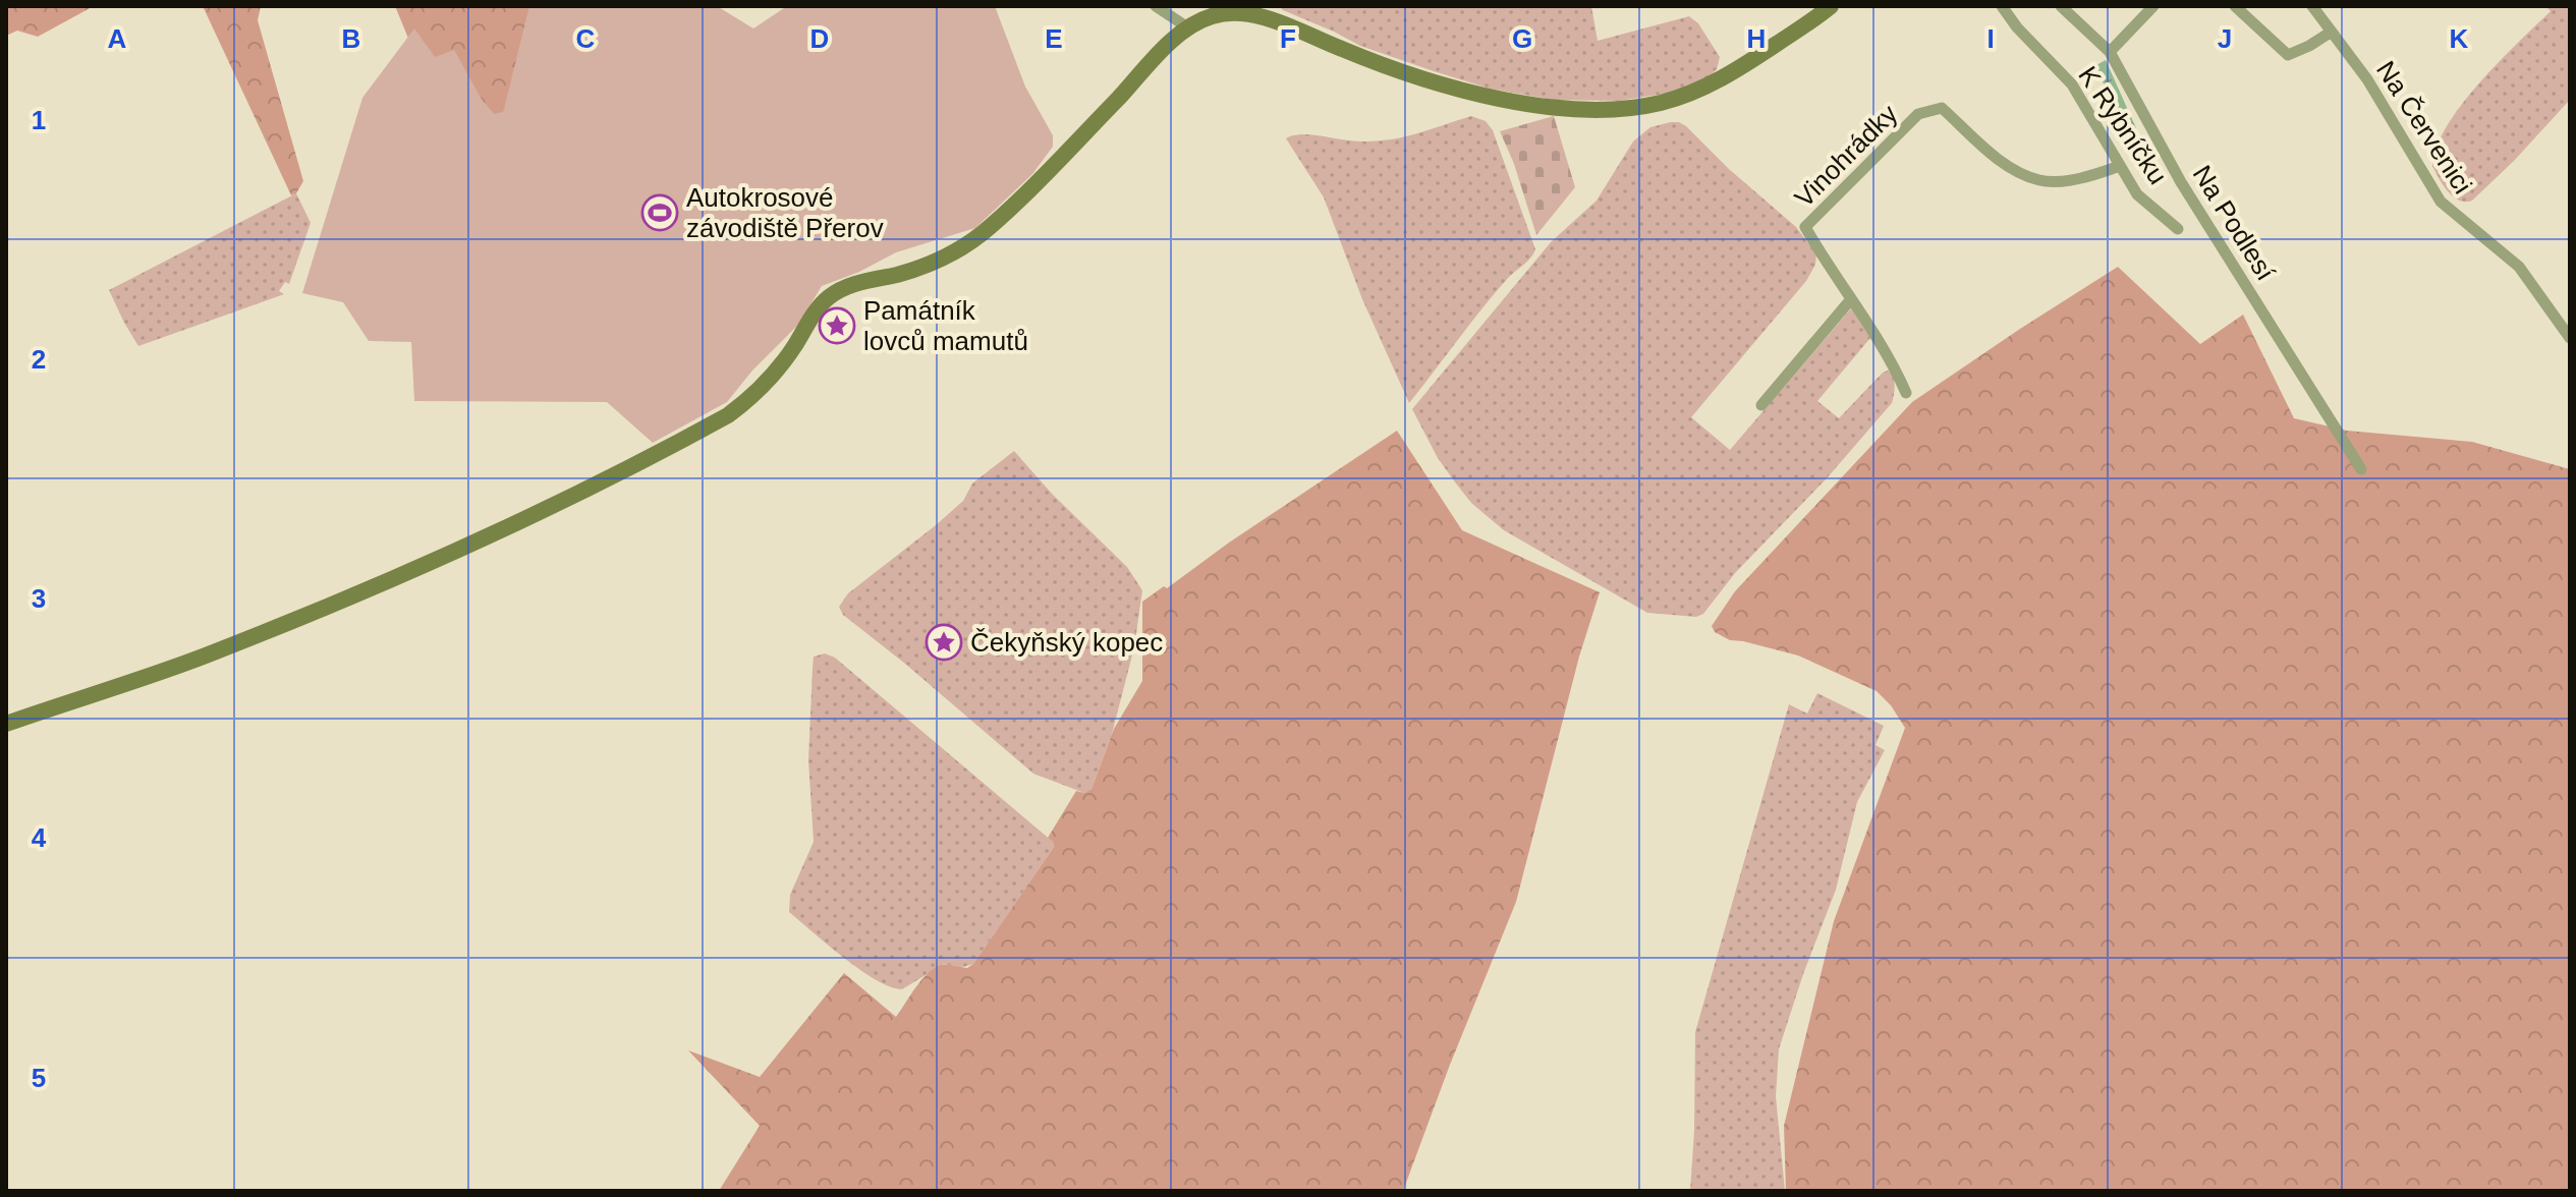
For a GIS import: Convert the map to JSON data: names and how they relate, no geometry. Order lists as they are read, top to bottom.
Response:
{
  "streets": {
    "street": [
      "K Rybníčku",
      "Na Červenici",
      "Vinohrádky",
      "Na Podlesí"
    ]
  },
  "crossings": [
    ["K Rybníčku", "Vinohrádky"]
  ],
  "places": {
    "sports": ["Autokrosové závodiště Přerov"],
    "place": ["Památník lovců mamutů", "Čekyňský kopec"]
  },
  "grid": {
    "columns": [
      "A",
      "B",
      "C",
      "D",
      "E",
      "F",
      "G",
      "H",
      "I",
      "J",
      "K"
    ],
    "rows": [
      "1",
      "2",
      "3",
      "4",
      "5"
    ]
  }
}
